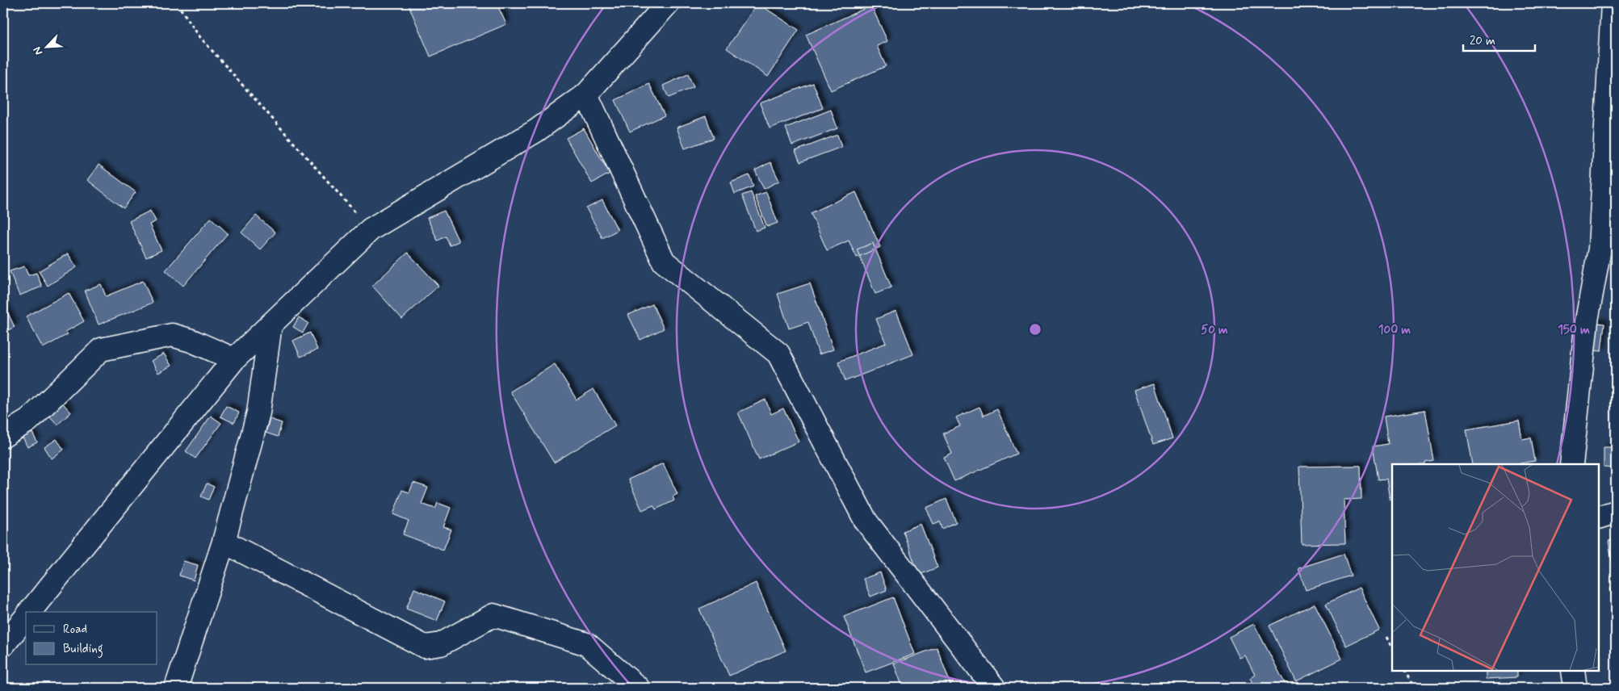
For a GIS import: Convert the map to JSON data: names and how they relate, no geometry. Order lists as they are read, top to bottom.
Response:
{
  "legend": ["Road", "Building"],
  "scale_bar": "20 m",
  "north": "bottom left",
  "rings": ["50 m", "100 m", "150 m"]
}
